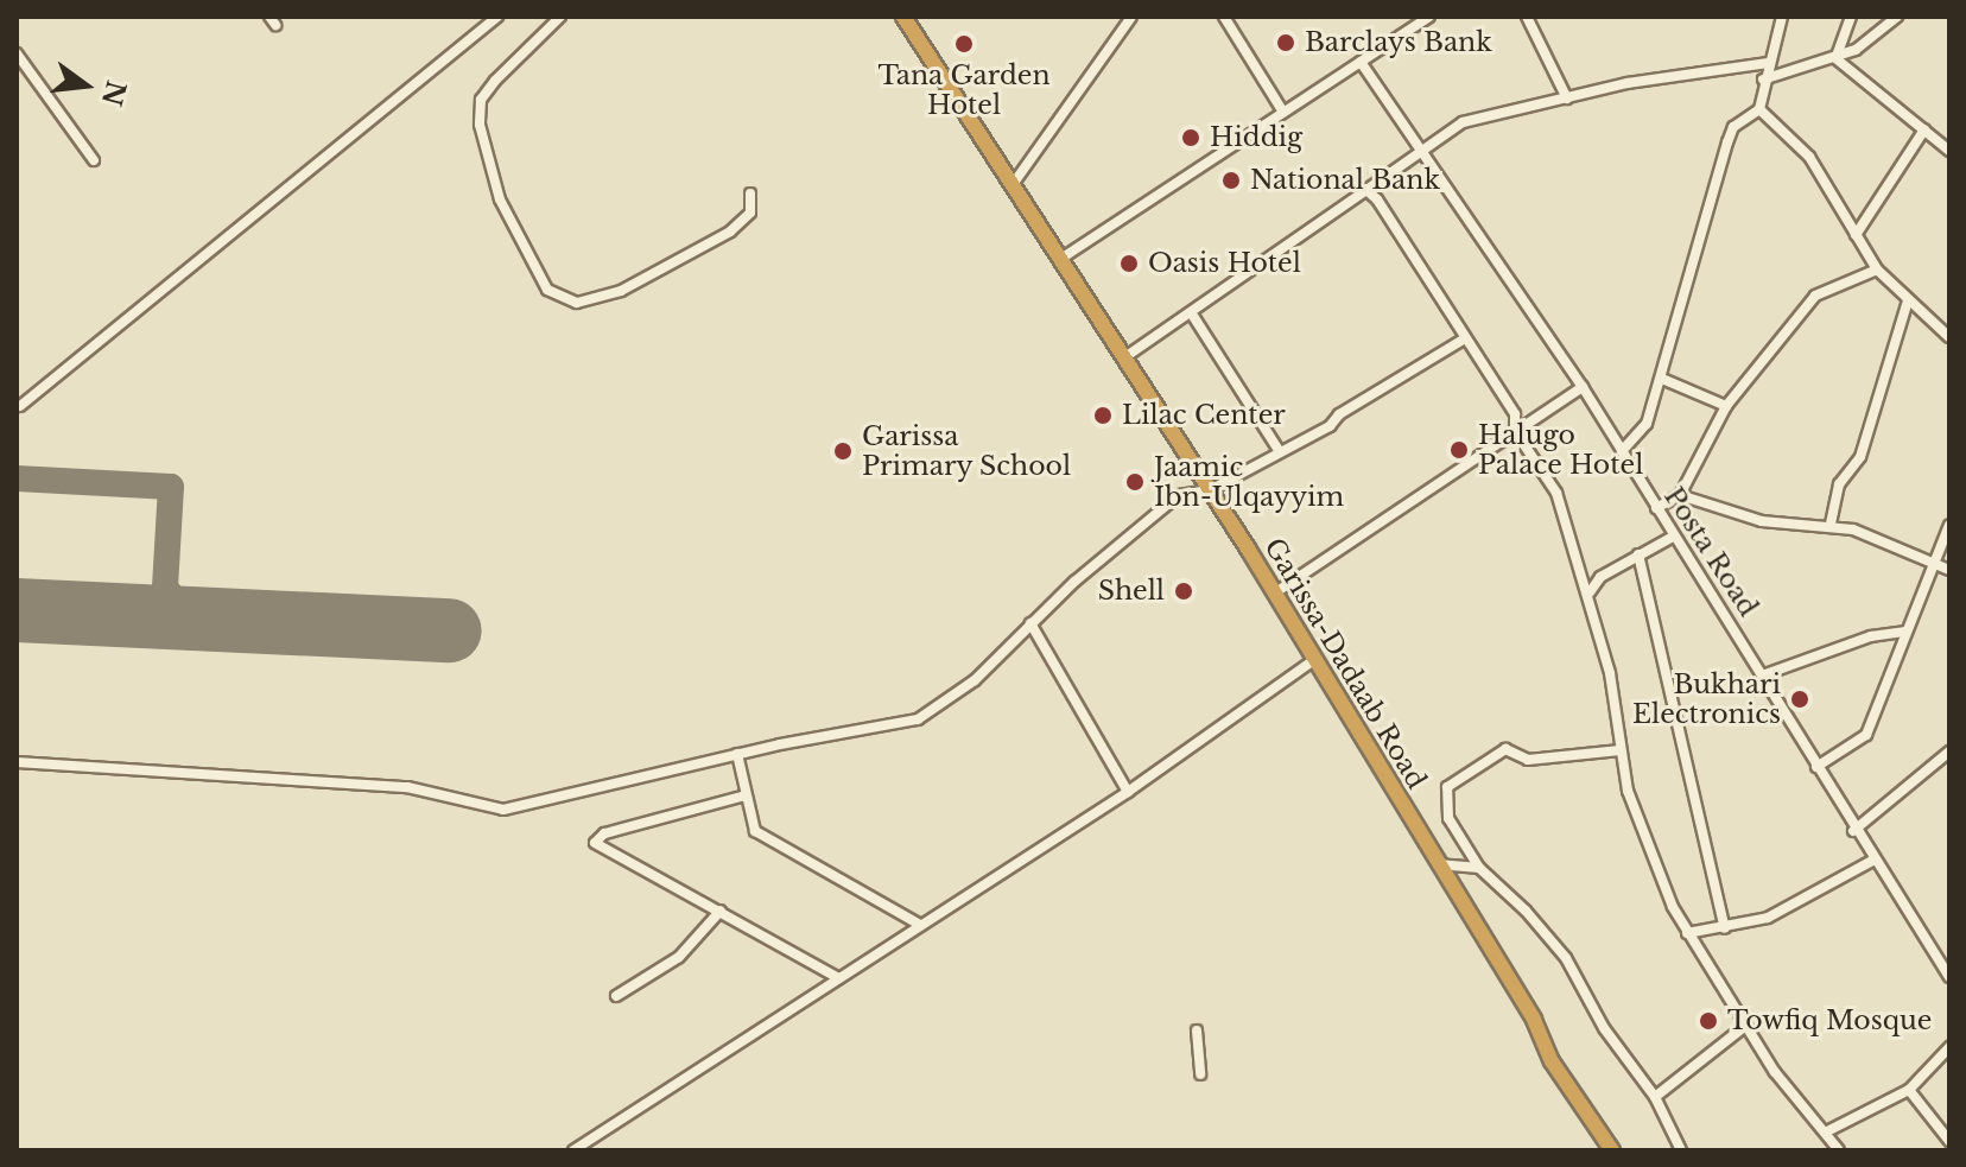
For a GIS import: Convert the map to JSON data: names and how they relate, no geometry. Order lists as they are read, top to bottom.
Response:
{
  "streets": {
    "highway": ["Garissa-Dadaab Road"],
    "street": ["Posta Road"]
  },
  "places": [
    "Barclays Bank",
    "Tana Garden Hotel",
    "Hiddig",
    "National Bank",
    "Oasis Hotel",
    "Lilac Center",
    "Halugo Palace Hotel",
    "Garissa Primary School",
    "Jaamic Ibn-Ulqayyim",
    "Shell",
    "Bukhari Electronics",
    "Towfiq Mosque"
  ],
  "north": "right"
}
